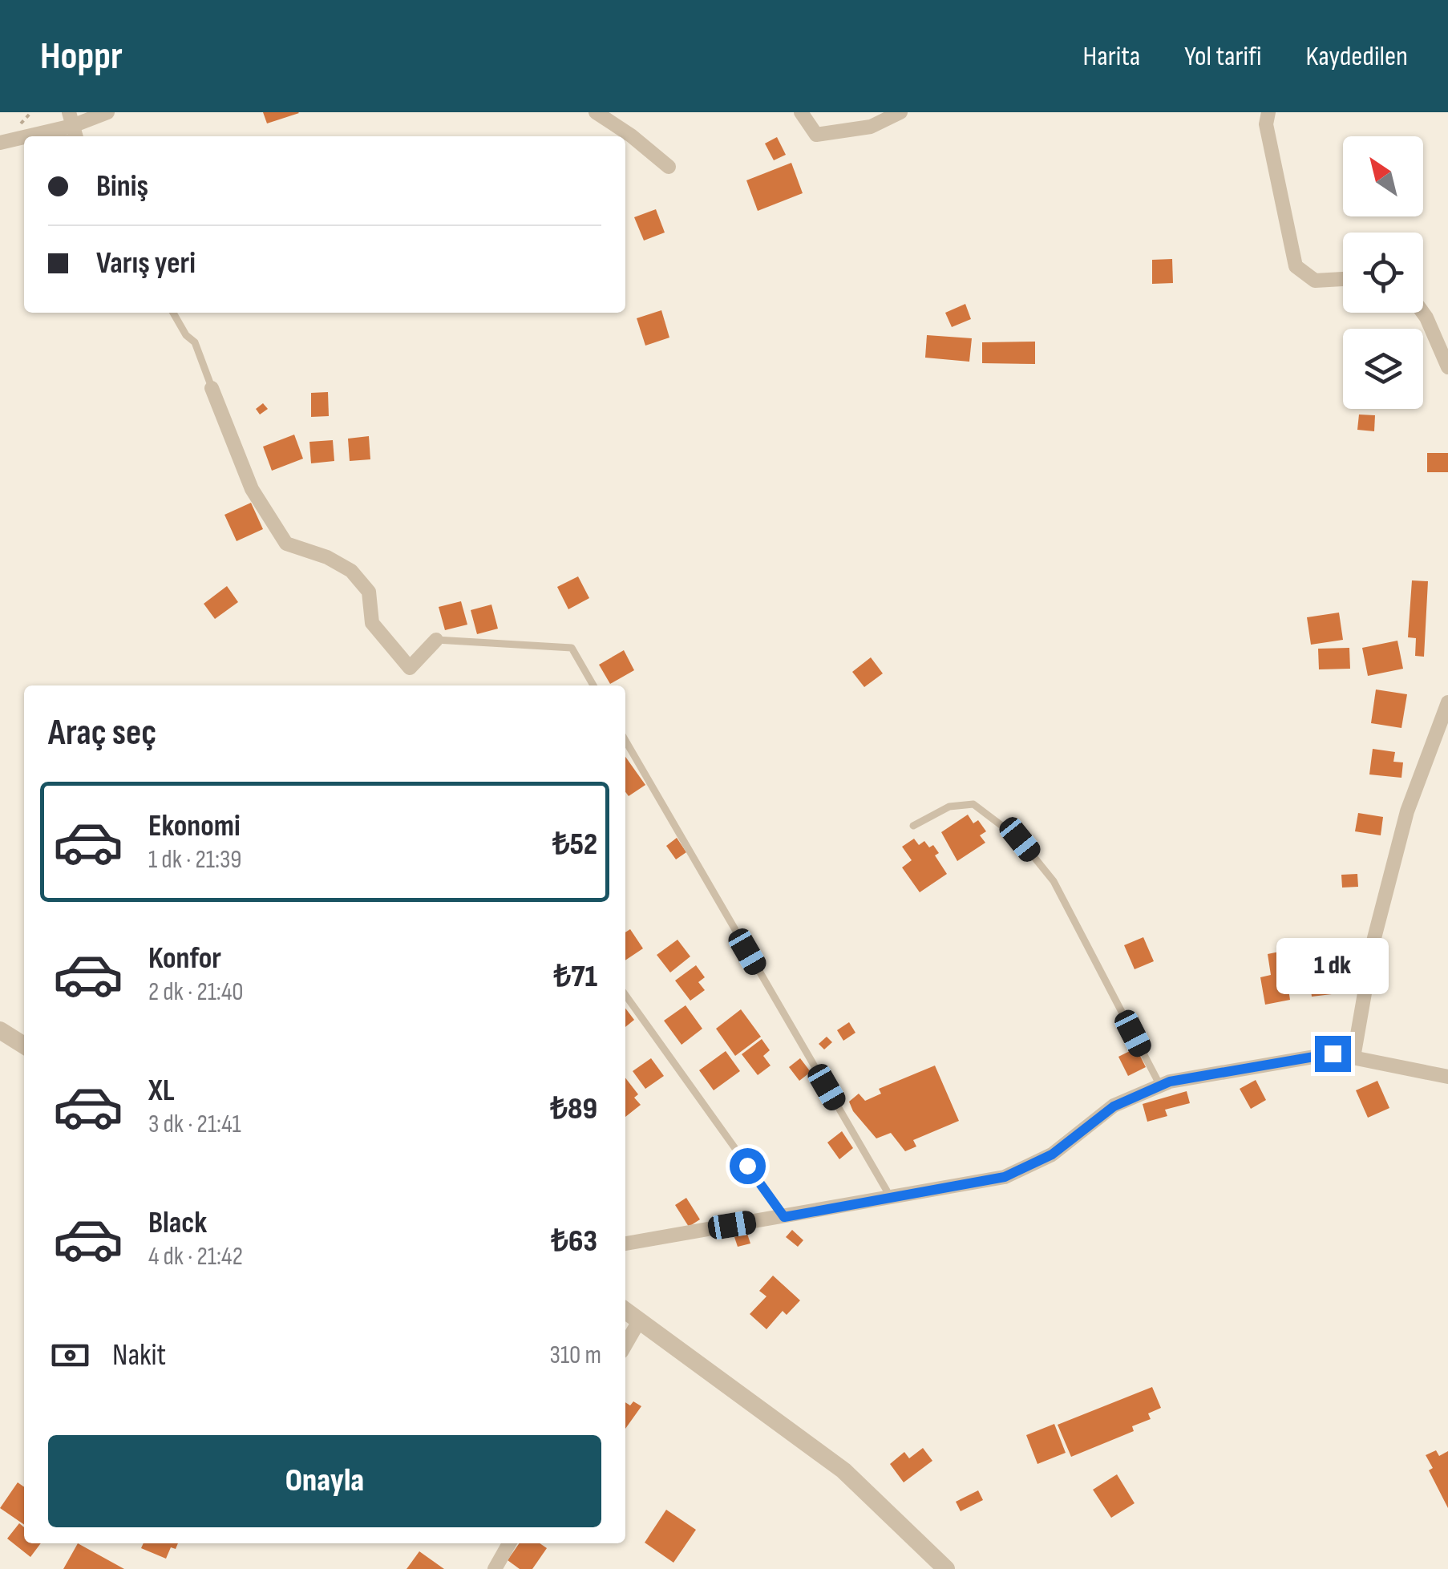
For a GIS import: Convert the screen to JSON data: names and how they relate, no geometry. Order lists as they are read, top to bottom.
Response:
{
  "north": "top left",
  "page": {
    "header": "Hoppr",
    "nav": ["Harita", "Yol tarifi", "Kaydedilen"],
    "banner": ["Biniş", "Varış yeri"],
    "heading": "Araç seç",
    "list": [
      {
        "name": "Ekonomi",
        "note": "1 dk · 21:39",
        "value": "₺52"
      },
      {
        "name": "Konfor",
        "note": "2 dk · 21:40",
        "value": "₺71"
      },
      {
        "name": "XL",
        "note": "3 dk · 21:41",
        "value": "₺89"
      },
      {
        "name": "Black",
        "note": "4 dk · 21:42",
        "value": "₺63"
      }
    ],
    "bubble": "1 dk",
    "pay": ["Nakit", "310 m"],
    "buttons": "Onayla"
  }
}
